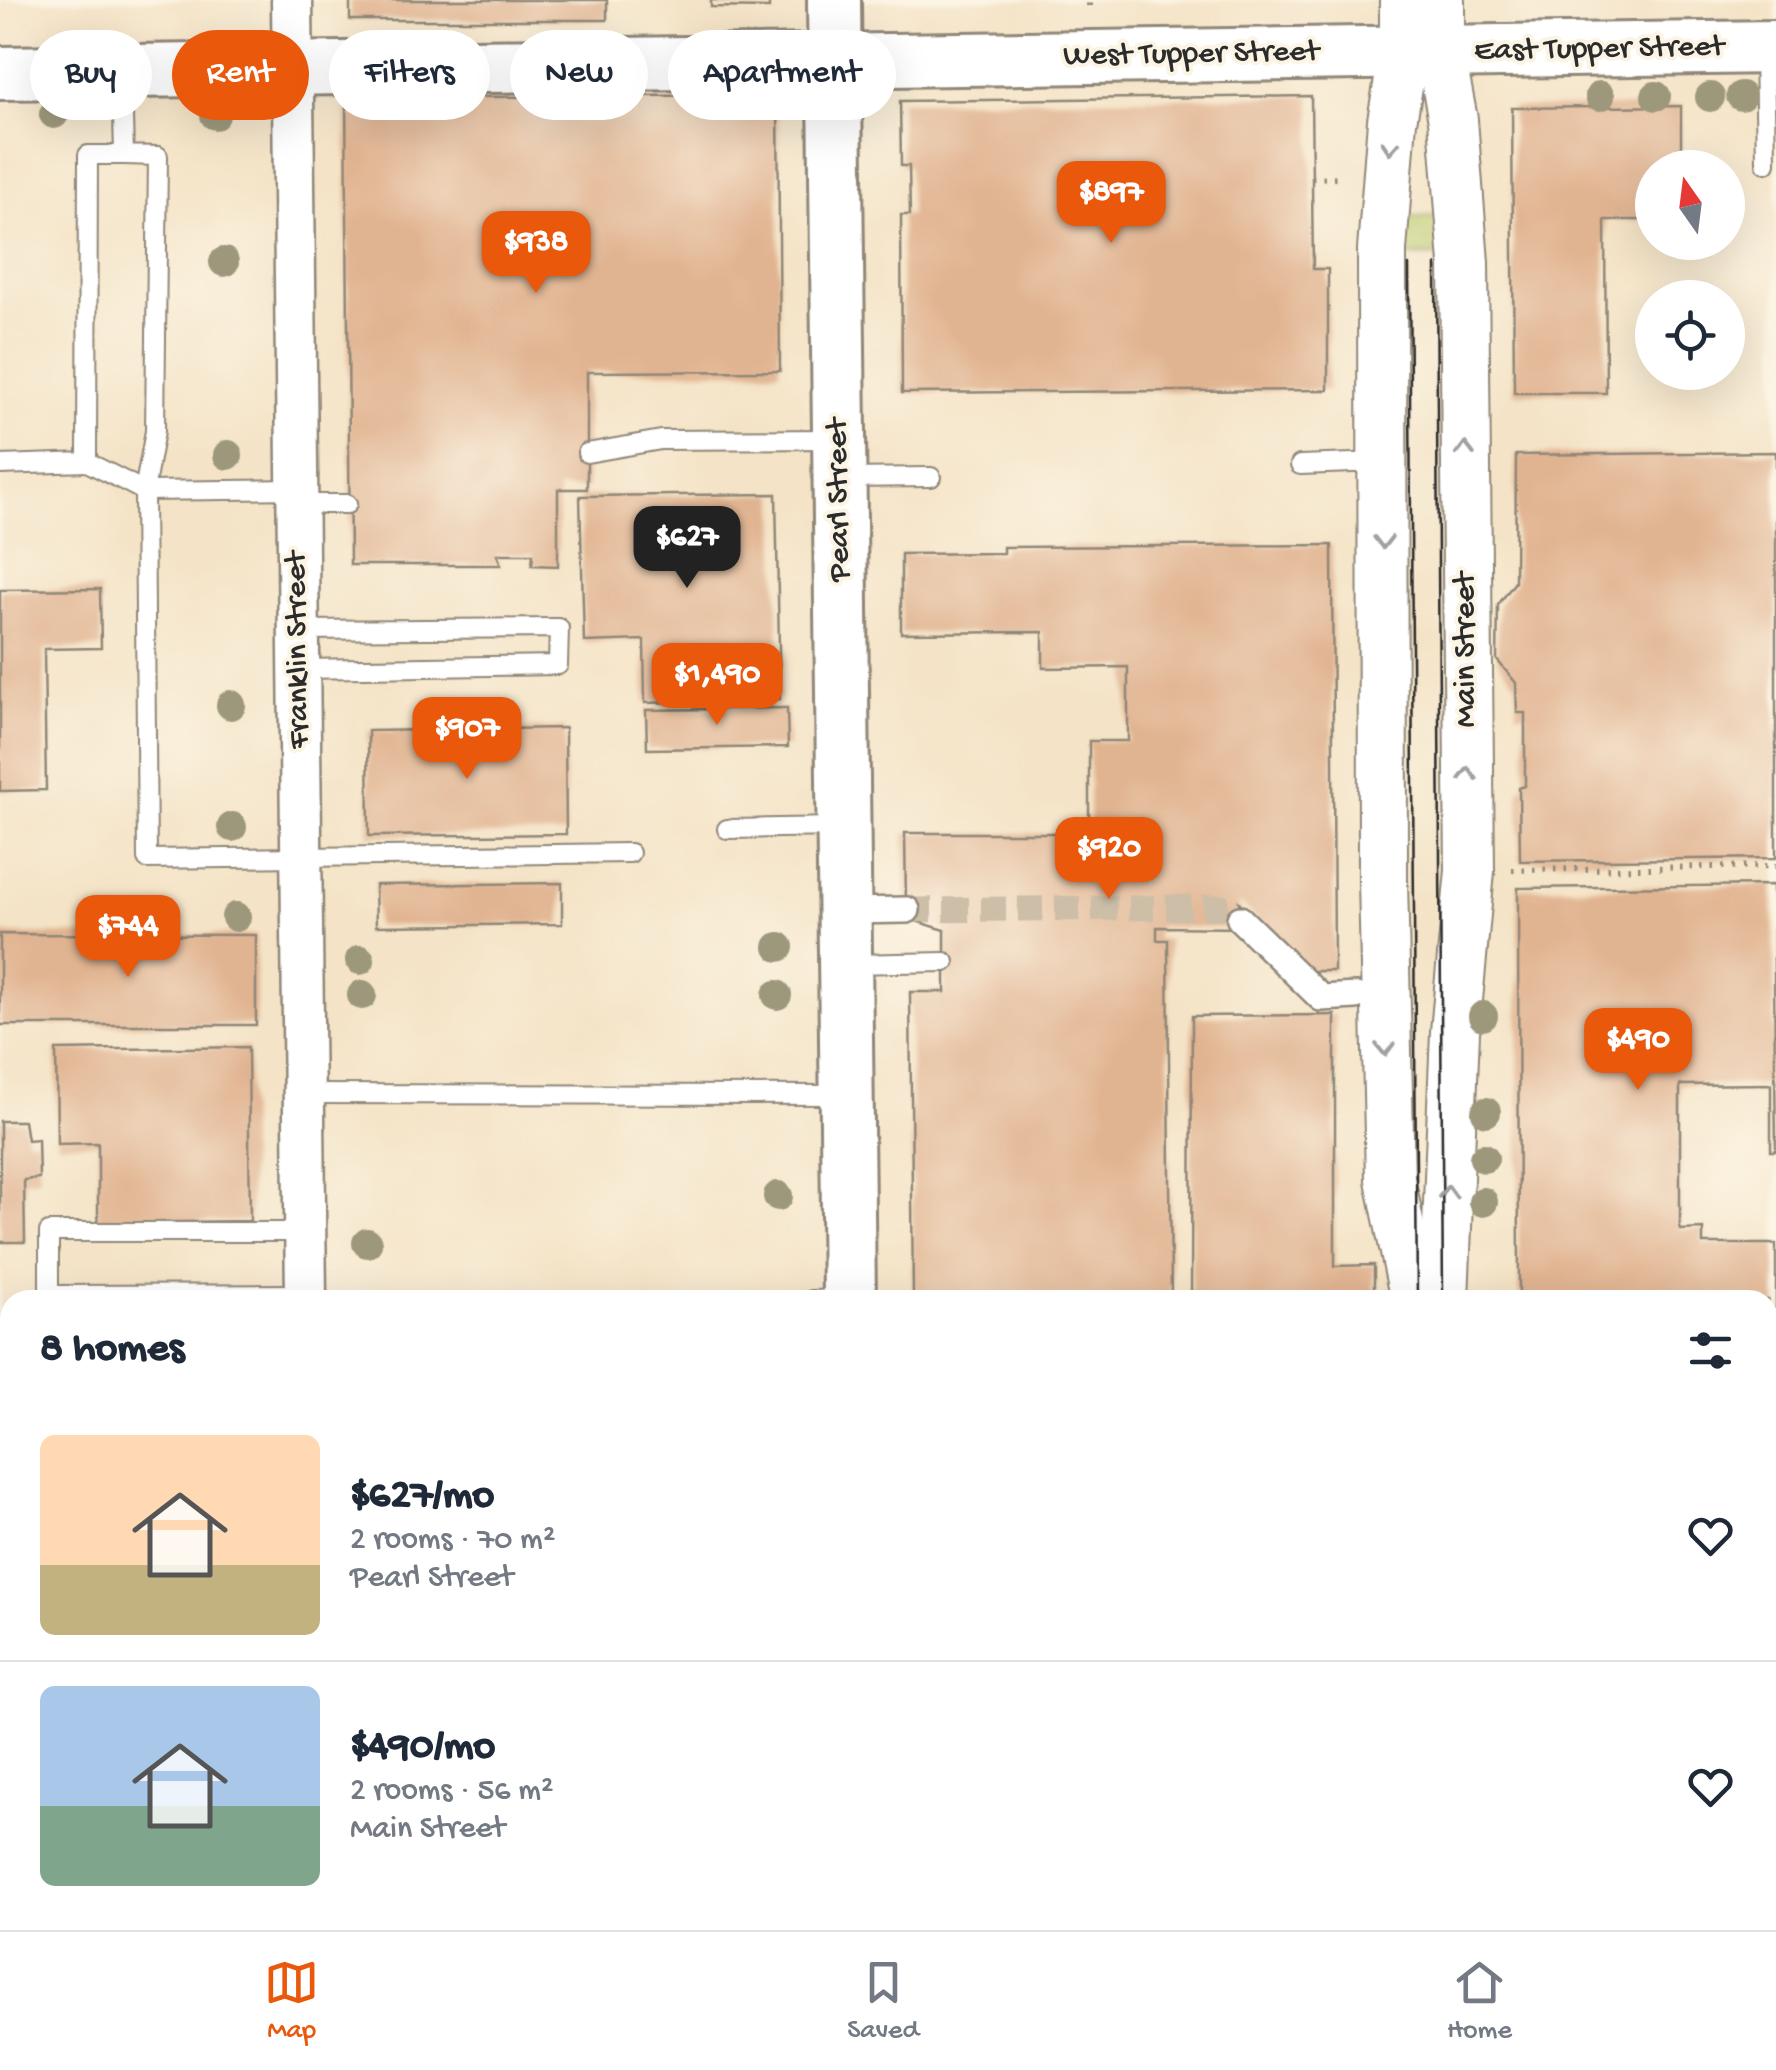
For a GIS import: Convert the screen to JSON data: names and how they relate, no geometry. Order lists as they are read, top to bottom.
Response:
{
  "streets": {
    "main road": [
      "East Tupper Street",
      "West Tupper Street",
      "Pearl Street",
      "Main Street"
    ],
    "street": ["Franklin Street"]
  },
  "crossings": [
    ["East Tupper Street", "West Tupper Street"],
    ["East Tupper Street", "Main Street"],
    ["West Tupper Street", "Main Street"]
  ],
  "north": "top",
  "page": {
    "chip": [
      "Buy",
      "Rent",
      "Filters",
      "New",
      "Apartment"
    ],
    "price": [
      "$897",
      "$938",
      "$627",
      "$1,490",
      "$907",
      "$920",
      "$744",
      "$490"
    ],
    "heading": "8 homes",
    "list": [
      {
        "name": "$627/mo",
        "note": "2 rooms · 70 m² · Pearl Street"
      },
      {
        "name": "$490/mo",
        "note": "2 rooms · 56 m² · Main Street"
      }
    ],
    "tabs": ["Map", "Saved", "Home"]
  }
}
